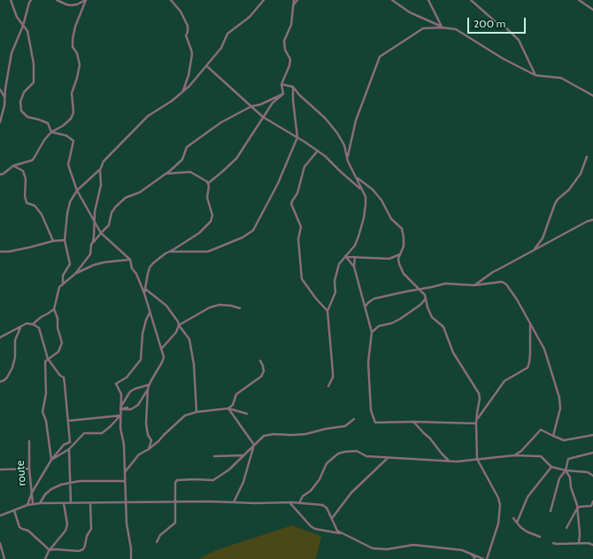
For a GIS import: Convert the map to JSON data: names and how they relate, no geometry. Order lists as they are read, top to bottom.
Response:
{
  "streets": {
    "street": ["route"]
  },
  "scale_bar": "200 m"
}
